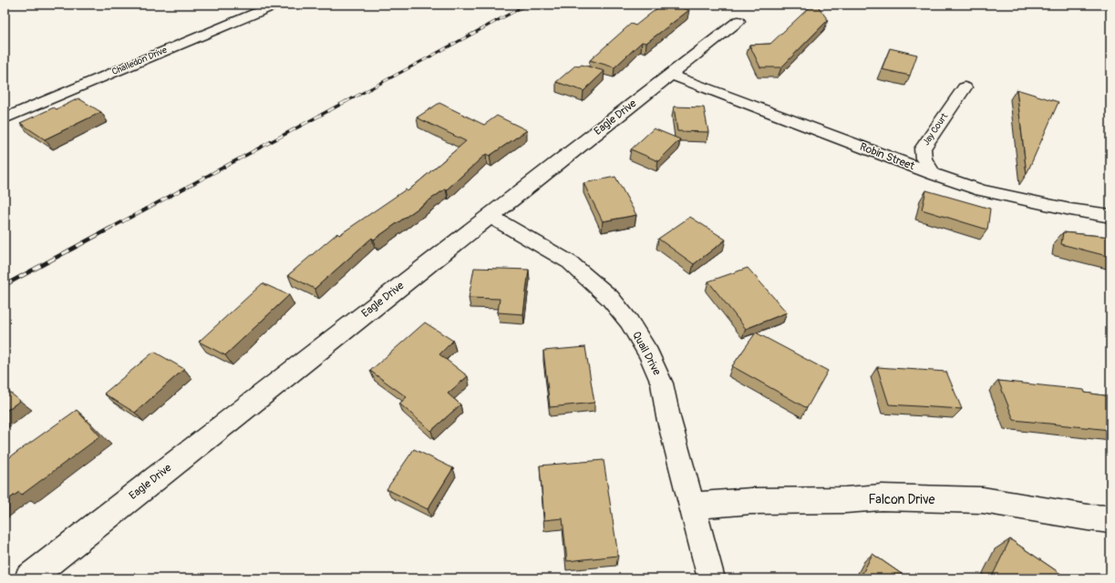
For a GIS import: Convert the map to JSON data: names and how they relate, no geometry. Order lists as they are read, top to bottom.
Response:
{
  "streets": {
    "street": [
      "Challedon Drive",
      "Eagle Drive",
      "Jay Court",
      "Robin Street",
      "Quail Drive",
      "Falcon Drive"
    ]
  },
  "crossings": [
    ["Eagle Drive", "Robin Street"],
    ["Eagle Drive", "Quail Drive"],
    ["Jay Court", "Robin Street"],
    ["Quail Drive", "Falcon Drive"]
  ]
}
